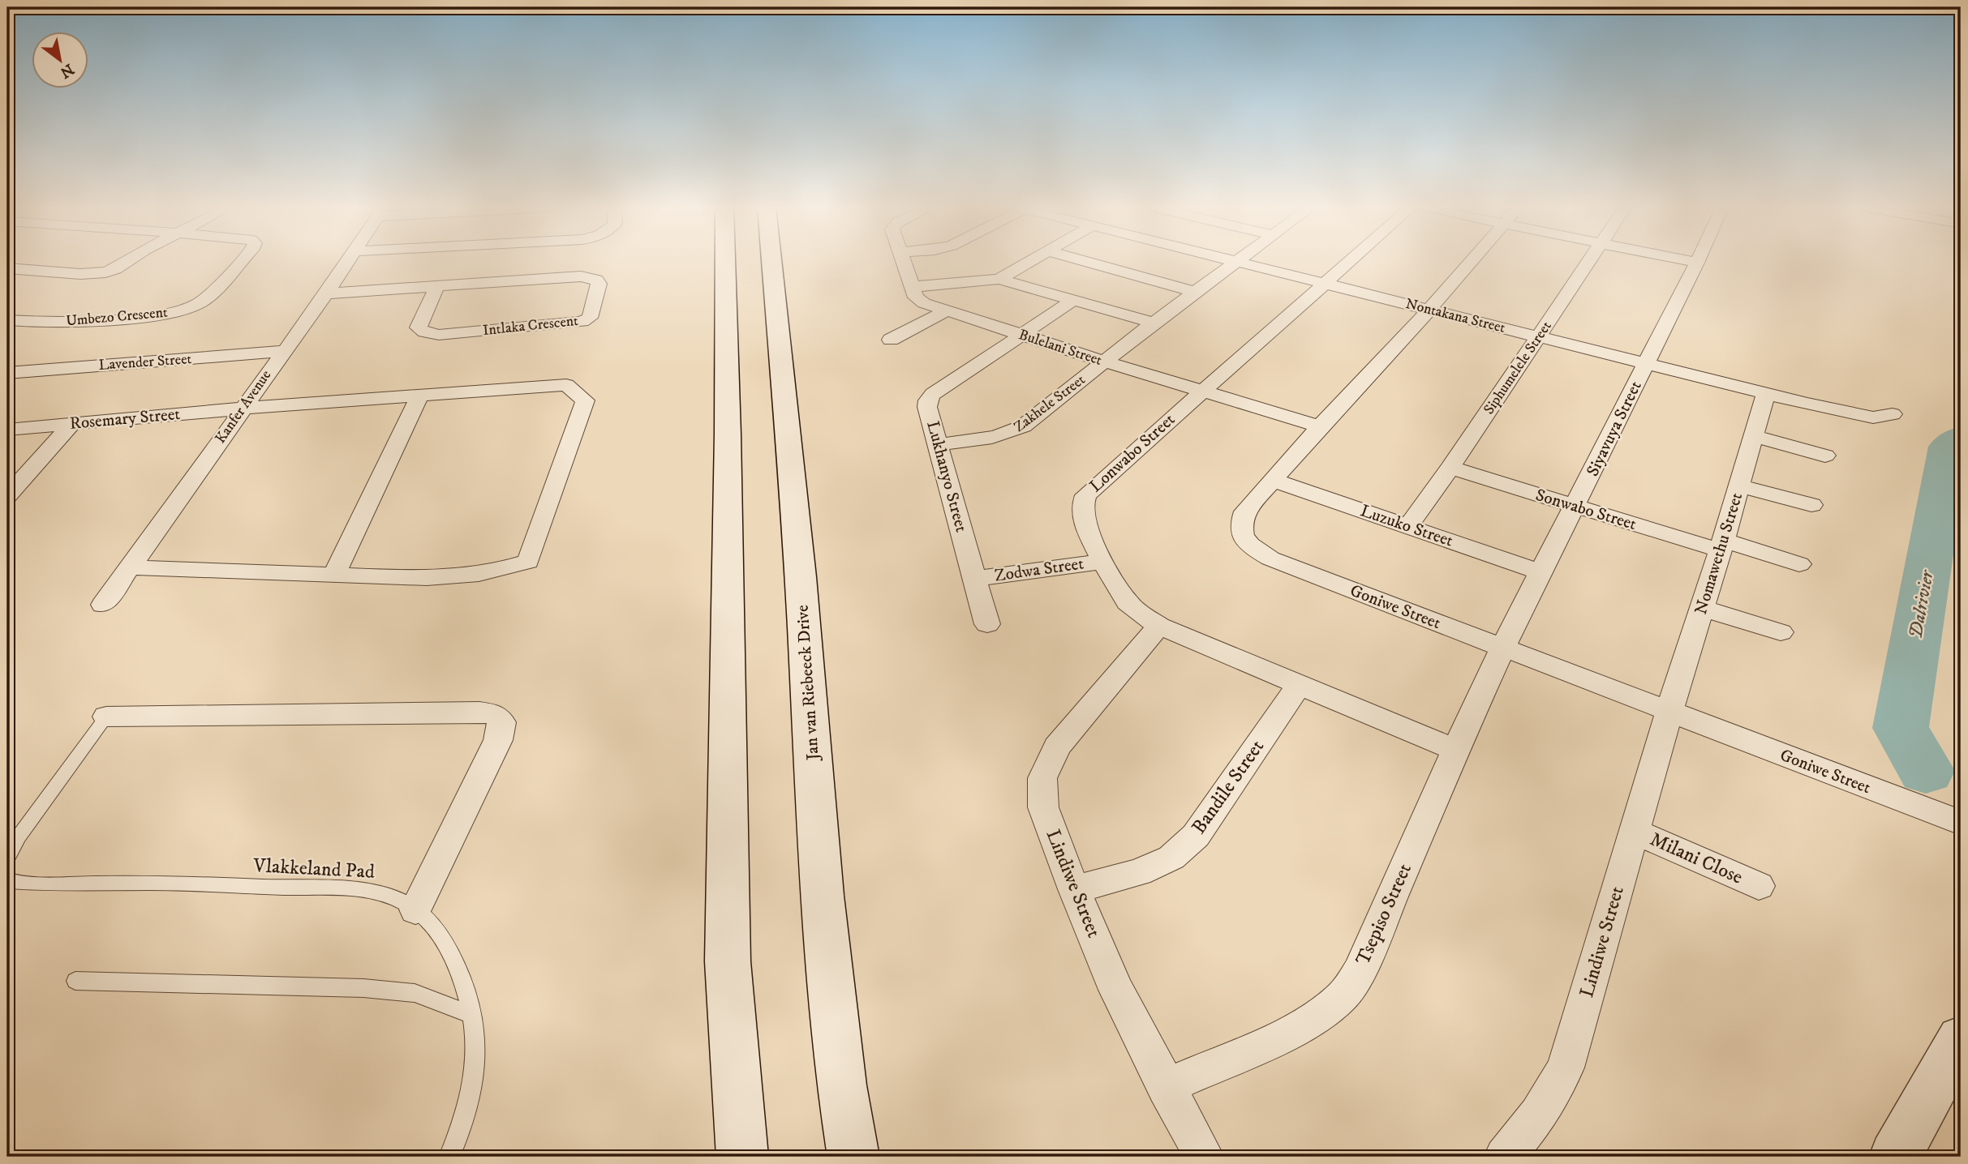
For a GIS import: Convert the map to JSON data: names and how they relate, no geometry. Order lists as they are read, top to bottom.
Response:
{
  "streets": {
    "main road": ["Jan van Riebeeck Drive"],
    "street": [
      "Nontakana Street",
      "Umbezo Crescent",
      "Intlaka Crescent",
      "Bulelani Street",
      "Lavender Street",
      "Siphumelele Street",
      "Zakhele Street",
      "Kanfer Avenue",
      "Rosemary Street",
      "Siyavuya Street",
      "Lonwabo Street",
      "Lukhanyo Street",
      "Sonwabo Street",
      "Luzuko Street",
      "Nomawethu Street",
      "Zodwa Street",
      "Goniwe Street",
      "Bandile Street",
      "Milani Close",
      "Lindiwe Street",
      "Tsepiso Street"
    ],
    "lane": ["Vlakkeland Pad"]
  },
  "crossings": [
    ["Nontakana Street", "Siphumelele Street"],
    ["Nontakana Street", "Zakhele Street"],
    ["Nontakana Street", "Siyavuya Street"],
    ["Nontakana Street", "Lonwabo Street"],
    ["Nontakana Street", "Nomawethu Street"],
    ["Nontakana Street", "Goniwe Street"],
    ["Intlaka Crescent", "Kanfer Avenue"],
    ["Bulelani Street", "Zakhele Street"],
    ["Bulelani Street", "Lonwabo Street"],
    ["Bulelani Street", "Lukhanyo Street"],
    ["Bulelani Street", "Goniwe Street"],
    ["Lavender Street", "Kanfer Avenue"],
    ["Siphumelele Street", "Sonwabo Street"],
    ["Siphumelele Street", "Luzuko Street"],
    ["Zakhele Street", "Lukhanyo Street"],
    ["Kanfer Avenue", "Rosemary Street"],
    ["Siyavuya Street", "Sonwabo Street"],
    ["Siyavuya Street", "Luzuko Street"],
    ["Siyavuya Street", "Goniwe Street"],
    ["Siyavuya Street", "Tsepiso Street"],
    ["Lonwabo Street", "Zodwa Street"],
    ["Lonwabo Street", "Bandile Street"],
    ["Lonwabo Street", "Lindiwe Street"],
    ["Lonwabo Street", "Tsepiso Street"],
    ["Lukhanyo Street", "Zodwa Street"],
    ["Sonwabo Street", "Nomawethu Street"],
    ["Luzuko Street", "Goniwe Street"],
    ["Nomawethu Street", "Goniwe Street"],
    ["Nomawethu Street", "Lindiwe Street"],
    ["Goniwe Street", "Lindiwe Street"],
    ["Goniwe Street", "Tsepiso Street"],
    ["Bandile Street", "Lindiwe Street"],
    ["Milani Close", "Lindiwe Street"],
    ["Lindiwe Street", "Tsepiso Street"]
  ],
  "water": ["Dalrivier"],
  "north": "bottom right"
}
